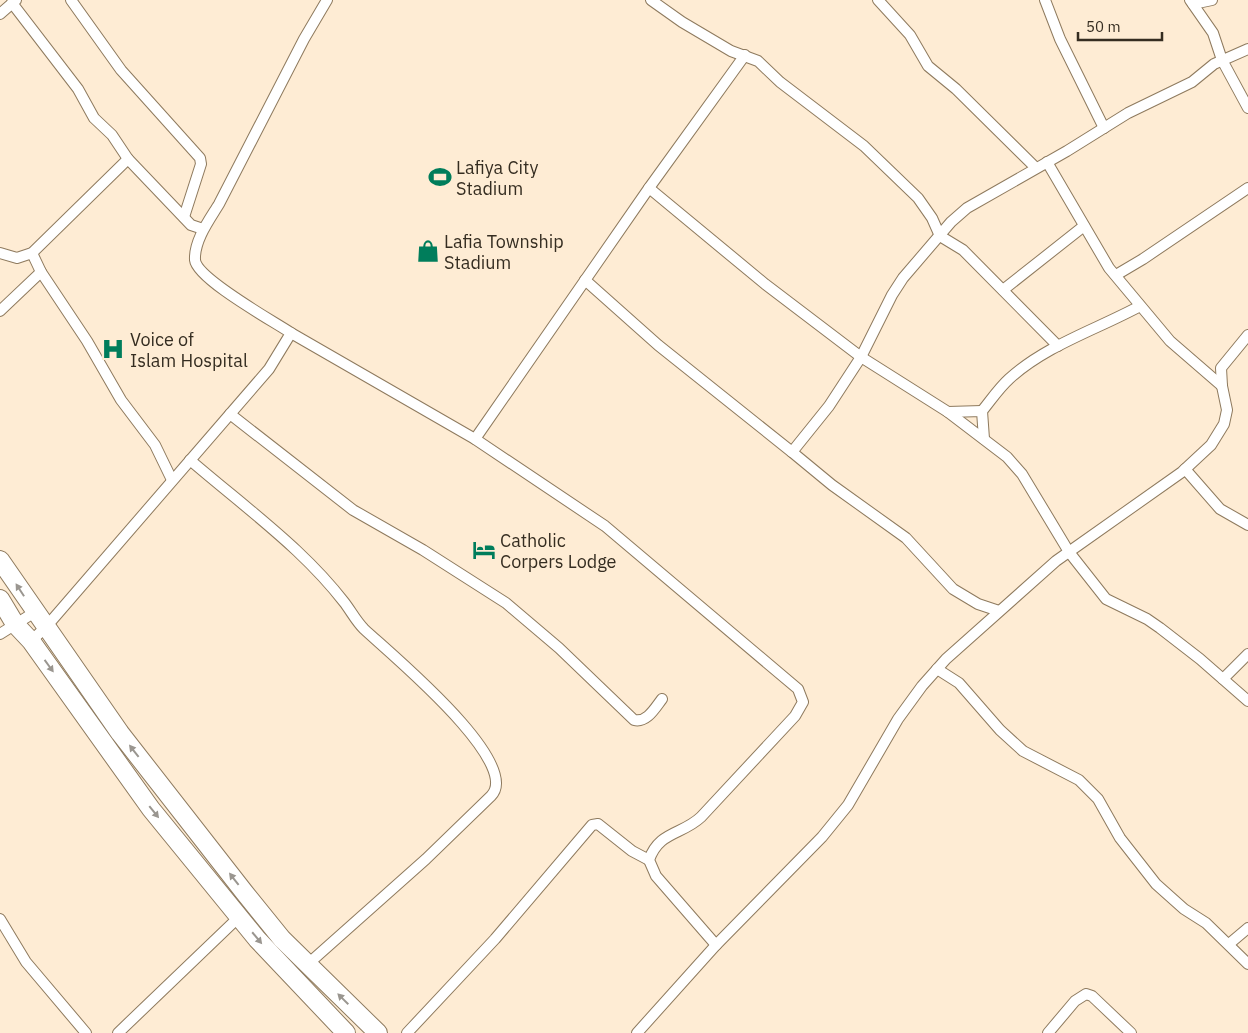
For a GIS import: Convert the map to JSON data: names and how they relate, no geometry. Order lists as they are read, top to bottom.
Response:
{
  "places": {
    "sports": ["Lafiya City Stadium"],
    "shop": ["Lafia Township Stadium"],
    "hospital": ["Voice of Islam Hospital"],
    "hotel": ["Catholic Corpers Lodge"]
  },
  "scale_bar": "50 m"
}
